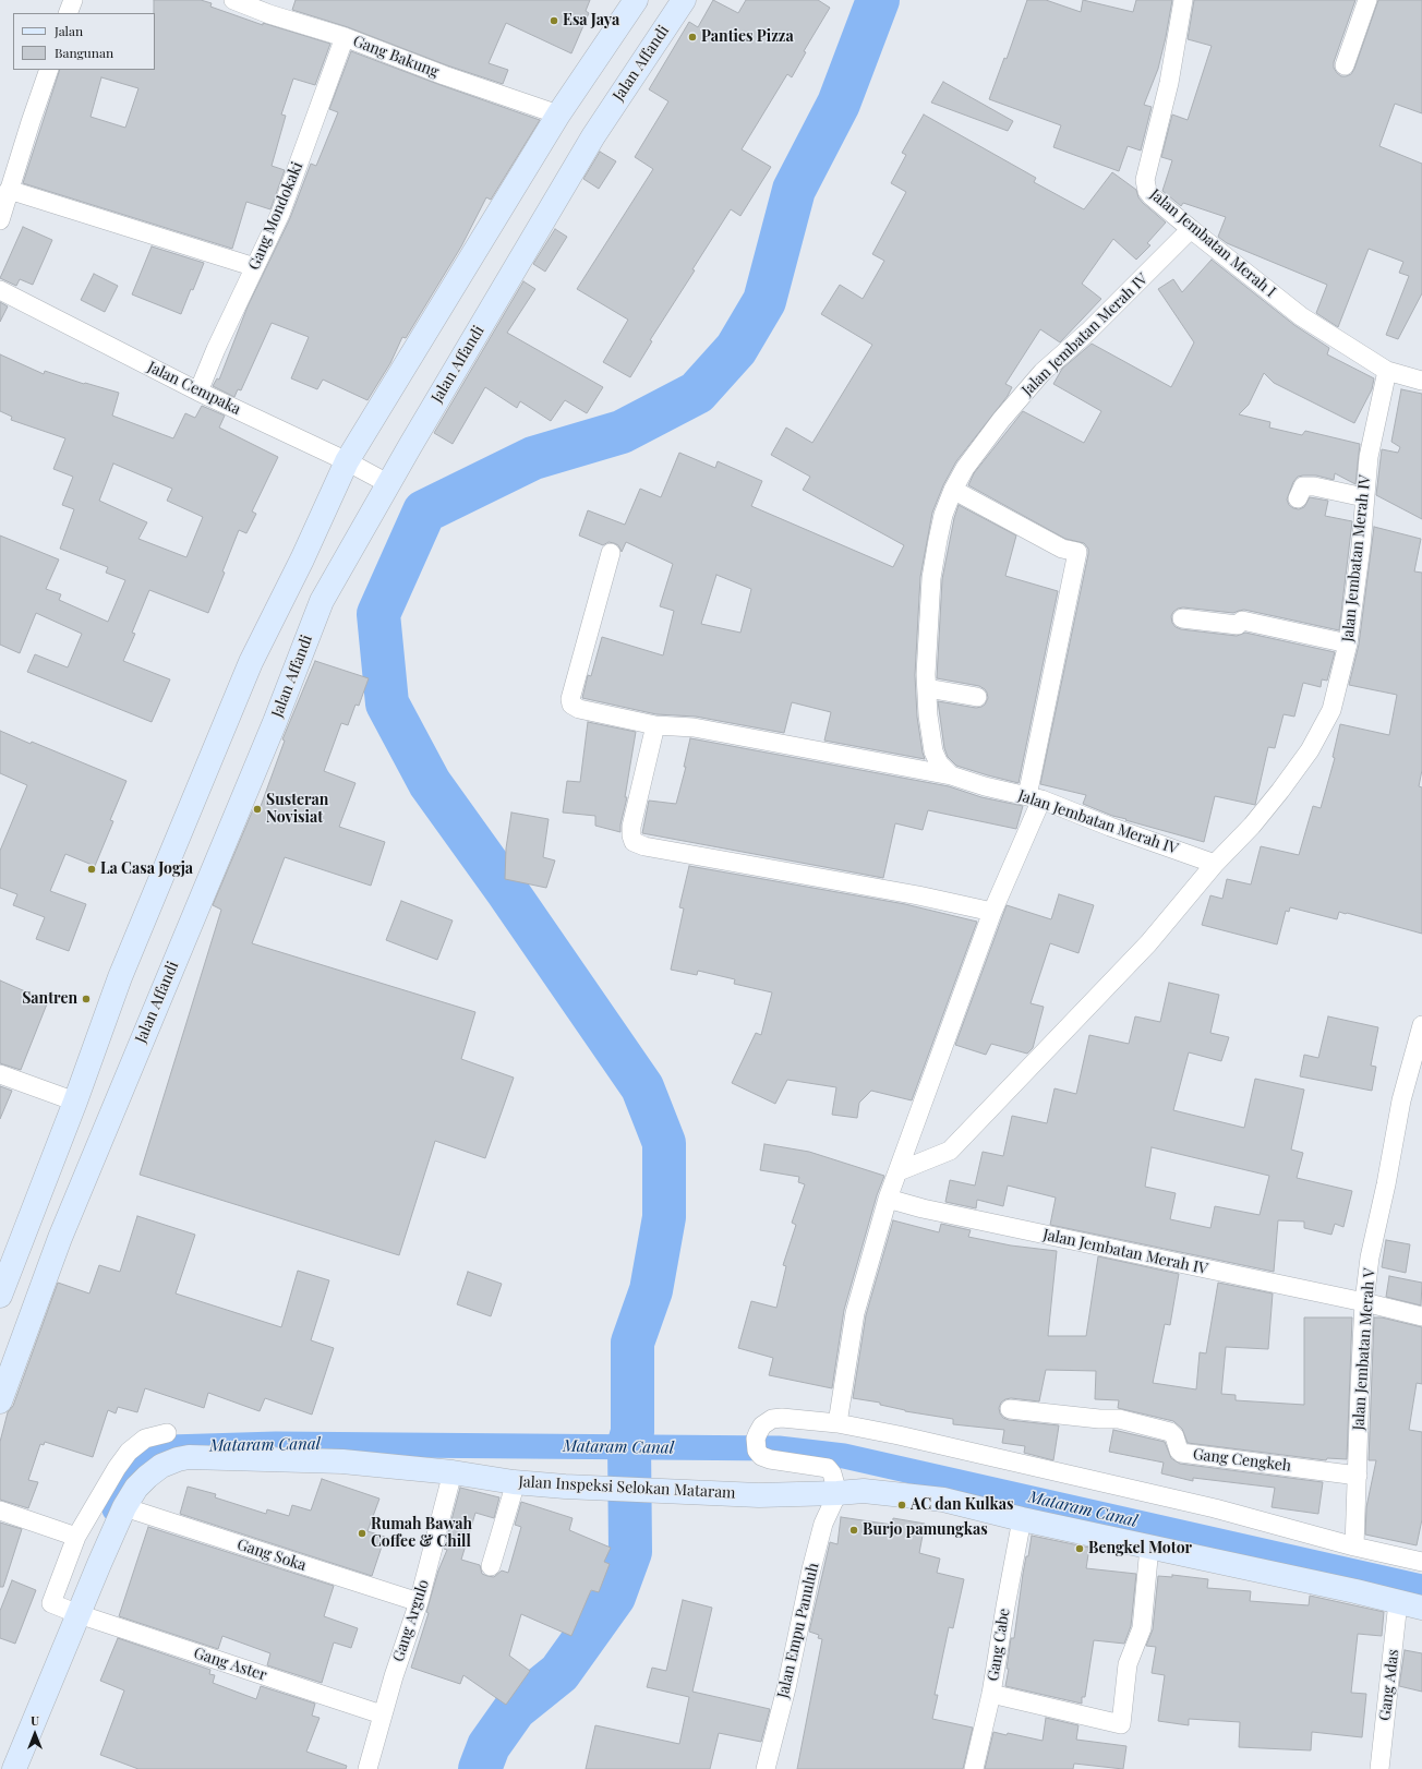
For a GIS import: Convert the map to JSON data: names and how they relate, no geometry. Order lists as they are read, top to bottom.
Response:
{
  "streets": {
    "main road": ["Jalan Affandi", "Jalan Inspeksi Selokan Mataram"],
    "street": [
      "Gang Bakung",
      "Gang Mondokaki",
      "Jalan Jembatan Merah I",
      "Jalan Jembatan Merah IV",
      "Jalan Cempaka",
      "Jalan Jembatan Merah V",
      "Gang Cengkeh",
      "Gang Soka",
      "Gang Argulo",
      "Jalan Empu Panuluh",
      "Gang Cabe",
      "Gang Aster",
      "Gang Adas"
    ]
  },
  "crossings": [
    ["Gang Bakung", "Gang Mondokaki"],
    ["Jalan Affandi", "Jalan Cempaka"],
    ["Gang Mondokaki", "Jalan Cempaka"],
    ["Jalan Jembatan Merah I", "Jalan Jembatan Merah IV"],
    ["Jalan Jembatan Merah IV", "Jalan Jembatan Merah V"],
    ["Jalan Jembatan Merah V", "Gang Cengkeh"],
    ["Jalan Inspeksi Selokan Mataram", "Gang Soka"],
    ["Jalan Inspeksi Selokan Mataram", "Gang Argulo"],
    ["Jalan Inspeksi Selokan Mataram", "Jalan Empu Panuluh"],
    ["Jalan Inspeksi Selokan Mataram", "Gang Cabe"],
    ["Jalan Inspeksi Selokan Mataram", "Gang Aster"],
    ["Jalan Inspeksi Selokan Mataram", "Gang Adas"],
    ["Gang Soka", "Gang Argulo"],
    ["Gang Argulo", "Gang Aster"]
  ],
  "water": ["Mataram Canal"],
  "places": [
    "Esa Jaya",
    "Panties Pizza",
    "Susteran Novisiat",
    "La Casa Jogja",
    "Santren",
    "AC dan Kulkas",
    "Burjo pamungkas",
    "Rumah Bawah Coffee & Chill",
    "Bengkel Motor"
  ],
  "legend": ["Jalan", "Bangunan"],
  "north": "top"
}
